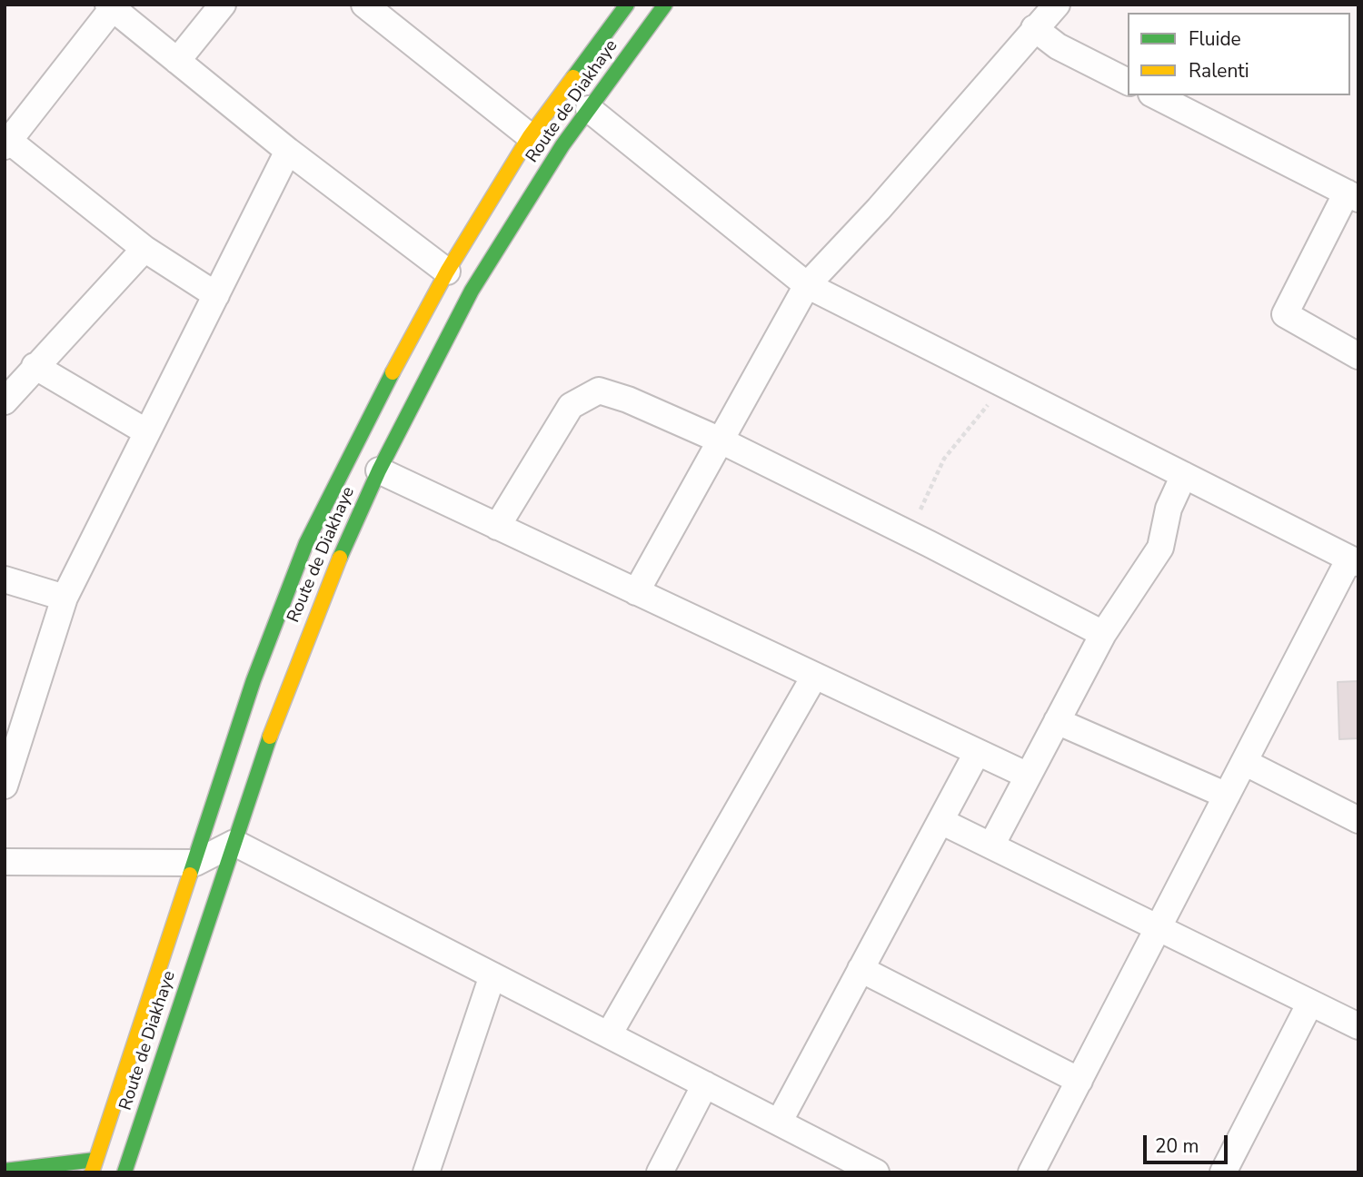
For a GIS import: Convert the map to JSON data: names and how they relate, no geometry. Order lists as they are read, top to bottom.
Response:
{
  "streets": {
    "main road": ["Route de Diakhaye"]
  },
  "legend": ["Fluide", "Ralenti"],
  "scale_bar": "20 m"
}
